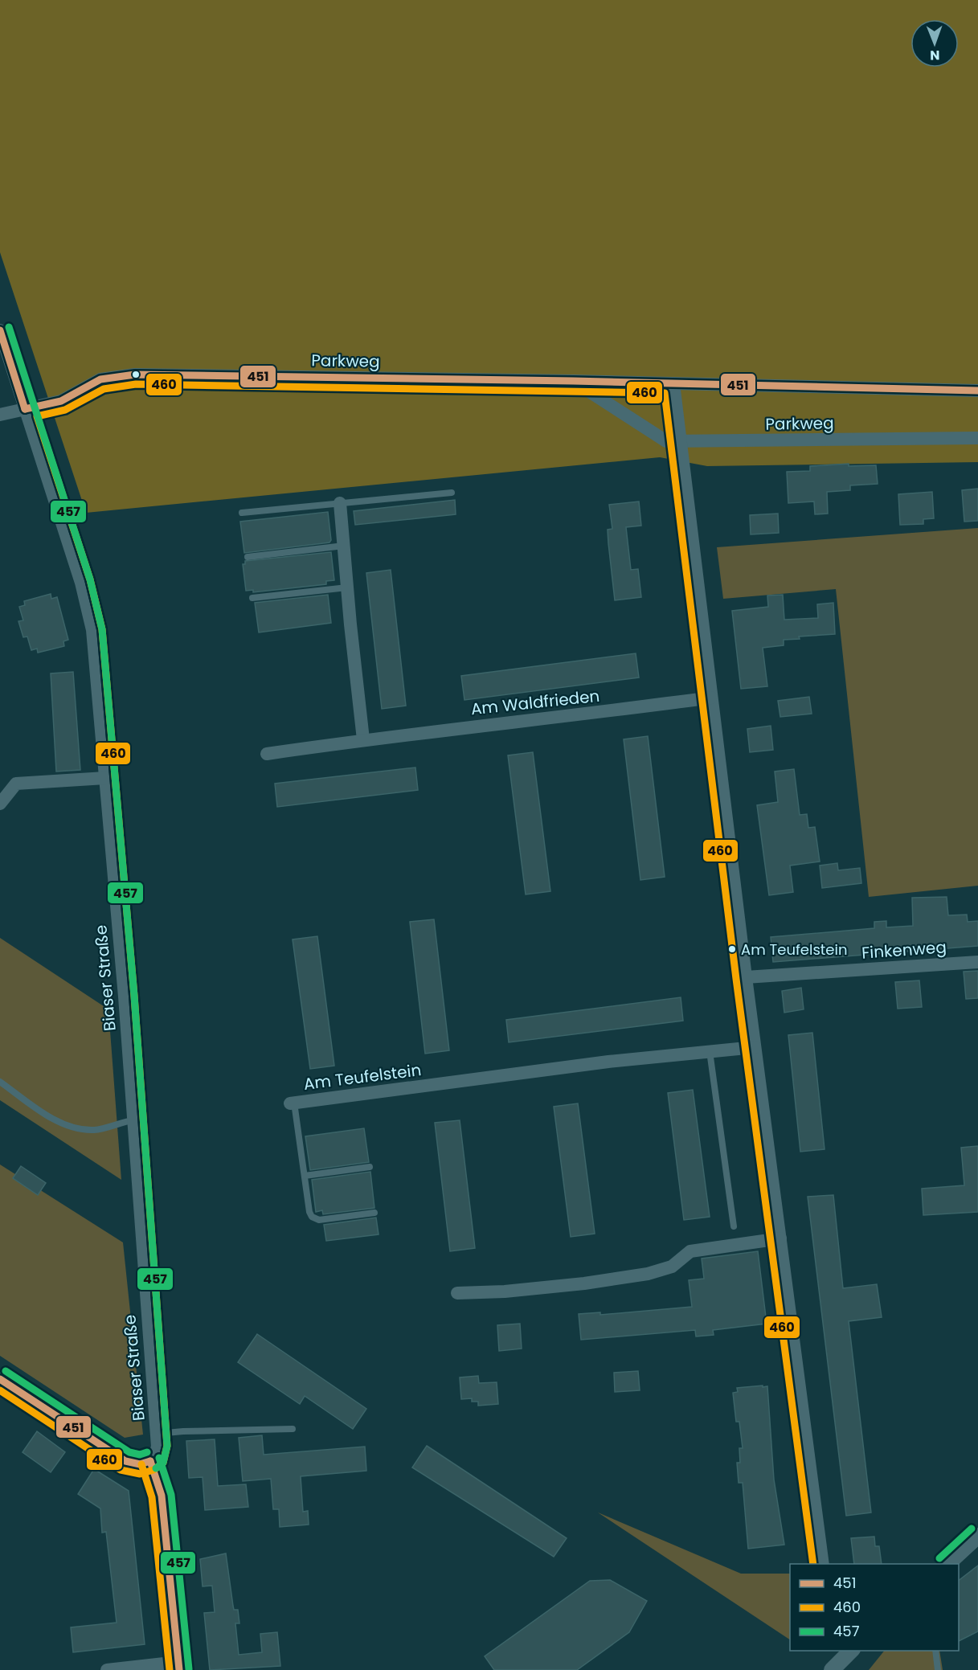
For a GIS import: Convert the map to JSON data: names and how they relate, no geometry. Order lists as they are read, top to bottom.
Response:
{
  "streets": {
    "street": [
      "Parkweg",
      "Am Waldfrieden",
      "Finkenweg",
      "Biaser Straße",
      "Am Teufelstein"
    ]
  },
  "crossings": [
    ["Parkweg", "Biaser Straße"]
  ],
  "places": ["Am Teufelstein"],
  "lines": ["transit line 457", "transit line 451", "transit line 460"],
  "legend": ["451", "460", "457"],
  "north": "bottom"
}
